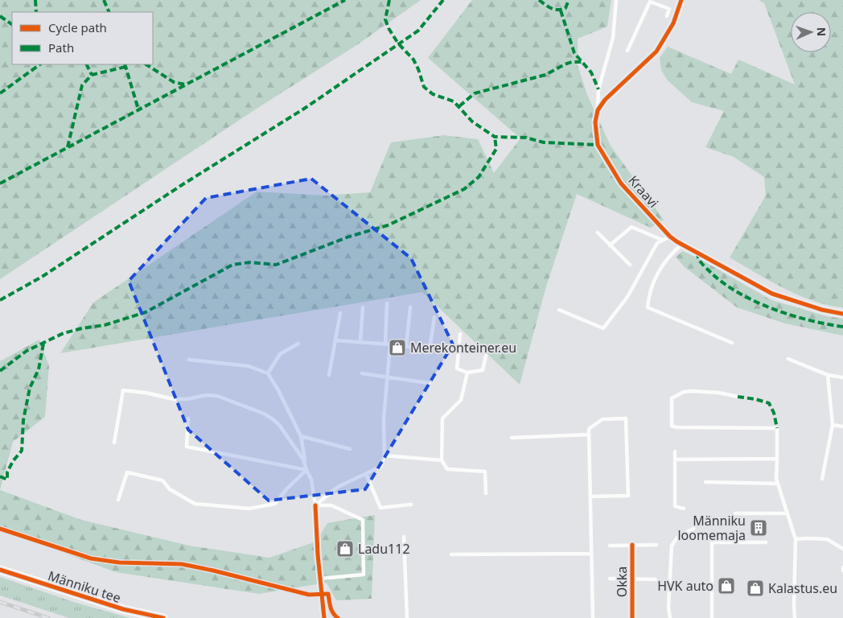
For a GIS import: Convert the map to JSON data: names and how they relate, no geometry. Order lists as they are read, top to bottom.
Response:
{
  "streets": {
    "street": ["Kraavi", "Okka", "Männiku tee"]
  },
  "places": {
    "shop": [
      "Merekonteiner.eu",
      "Ladu112",
      "HVK auto",
      "Kalastus.eu"
    ],
    "building": ["Männiku loomemaja"]
  },
  "legend": ["Cycle path", "Path"],
  "north": "right"
}
